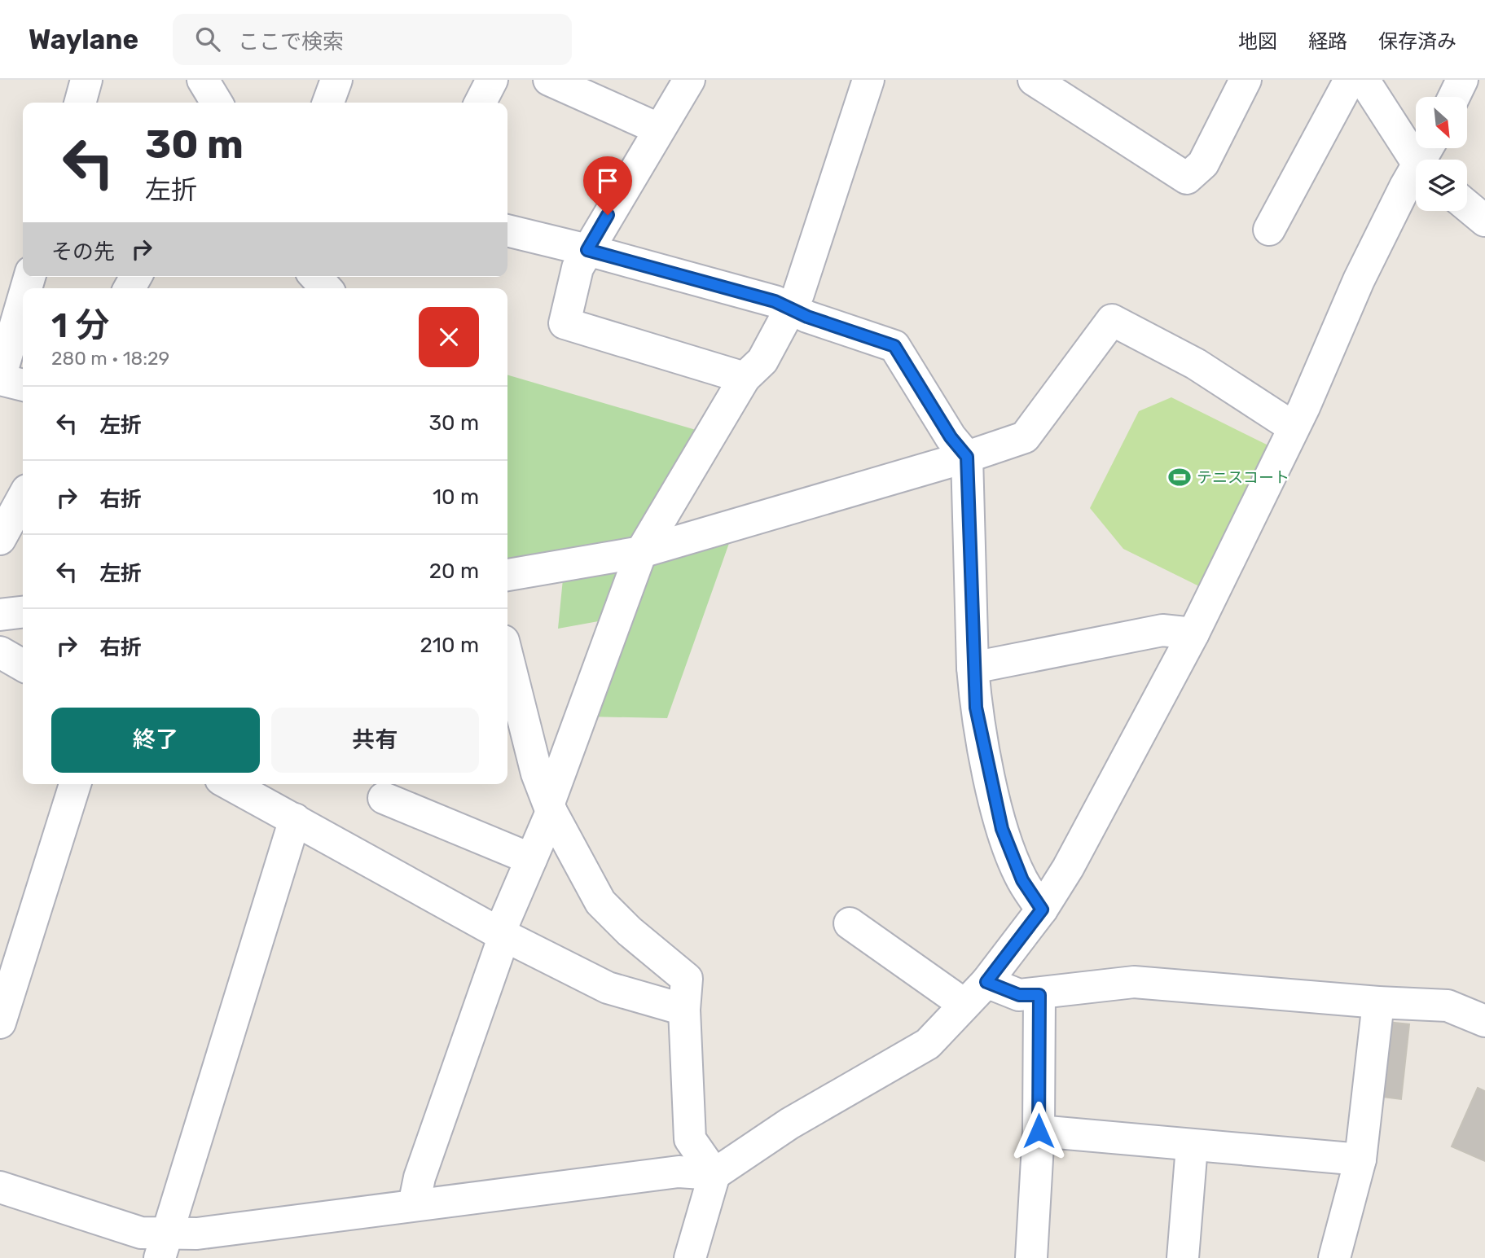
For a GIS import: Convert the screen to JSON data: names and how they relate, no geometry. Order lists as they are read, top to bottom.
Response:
{
  "places": {
    "sports": ["テニスコート"]
  },
  "north": "bottom right",
  "page": {
    "header": "Waylane",
    "search": "ここで検索",
    "nav": ["地図", "経路", "保存済み"],
    "turn": ["30 m", "左折"],
    "then": "その先",
    "heading": ["1 分", "280 m · 18:29"],
    "list": [
      {
        "name": "左折",
        "value": "30 m"
      },
      {
        "name": "右折",
        "value": "10 m"
      },
      {
        "name": "左折",
        "value": "20 m"
      },
      {
        "name": "右折",
        "value": "210 m"
      }
    ],
    "buttons": ["終了", "共有"]
  }
}
